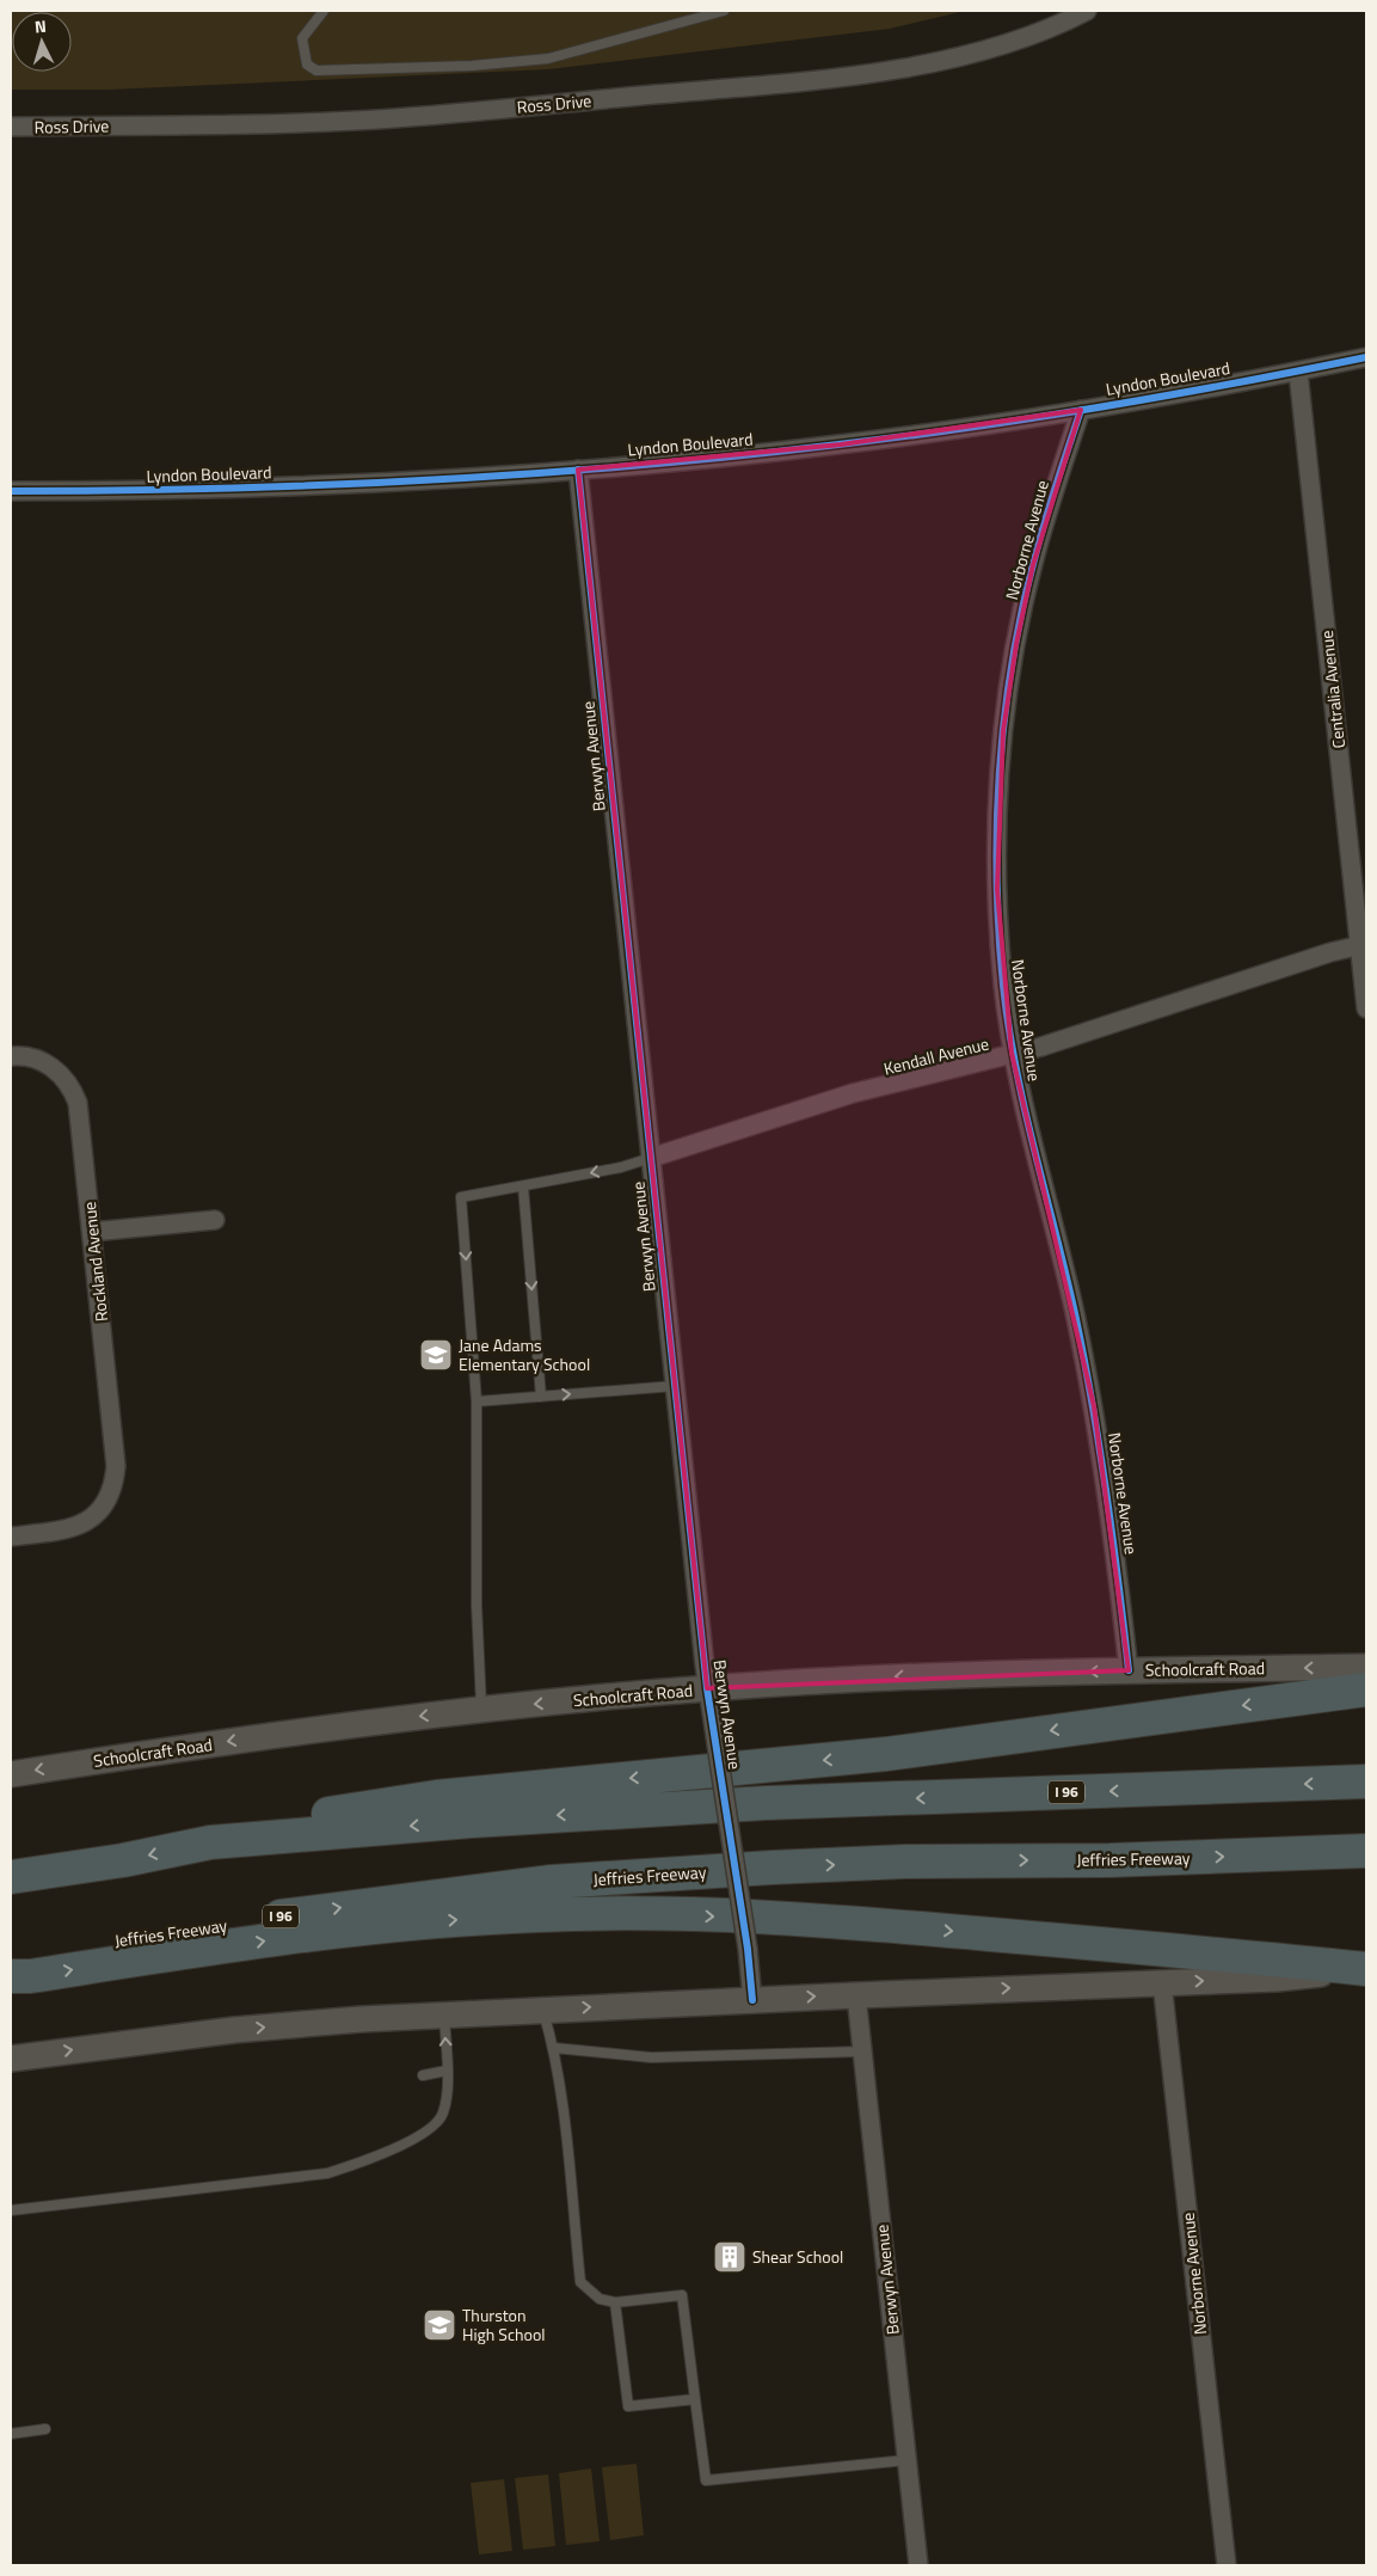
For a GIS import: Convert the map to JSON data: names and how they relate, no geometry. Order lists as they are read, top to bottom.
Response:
{
  "streets": {
    "highway": ["I 96", "Jeffries Freeway"],
    "main road": ["Schoolcraft Road"],
    "street": [
      "Ross Drive",
      "Lyndon Boulevard",
      "Norborne Avenue",
      "Centralia Avenue",
      "Berwyn Avenue",
      "Kendall Avenue",
      "Rockland Avenue"
    ]
  },
  "crossings": [
    ["Lyndon Boulevard", "Norborne Avenue"],
    ["Lyndon Boulevard", "Centralia Avenue"],
    ["Lyndon Boulevard", "Berwyn Avenue"],
    ["Norborne Avenue", "Kendall Avenue"],
    ["Norborne Avenue", "Schoolcraft Road"],
    ["Centralia Avenue", "Kendall Avenue"],
    ["Berwyn Avenue", "Kendall Avenue"],
    ["Berwyn Avenue", "Schoolcraft Road"]
  ],
  "one_way": ["Schoolcraft Road"],
  "places": {
    "school or university": ["Jane Adams Elementary School", "Thurston High School"],
    "building": ["Shear School"]
  },
  "north": "top"
}
